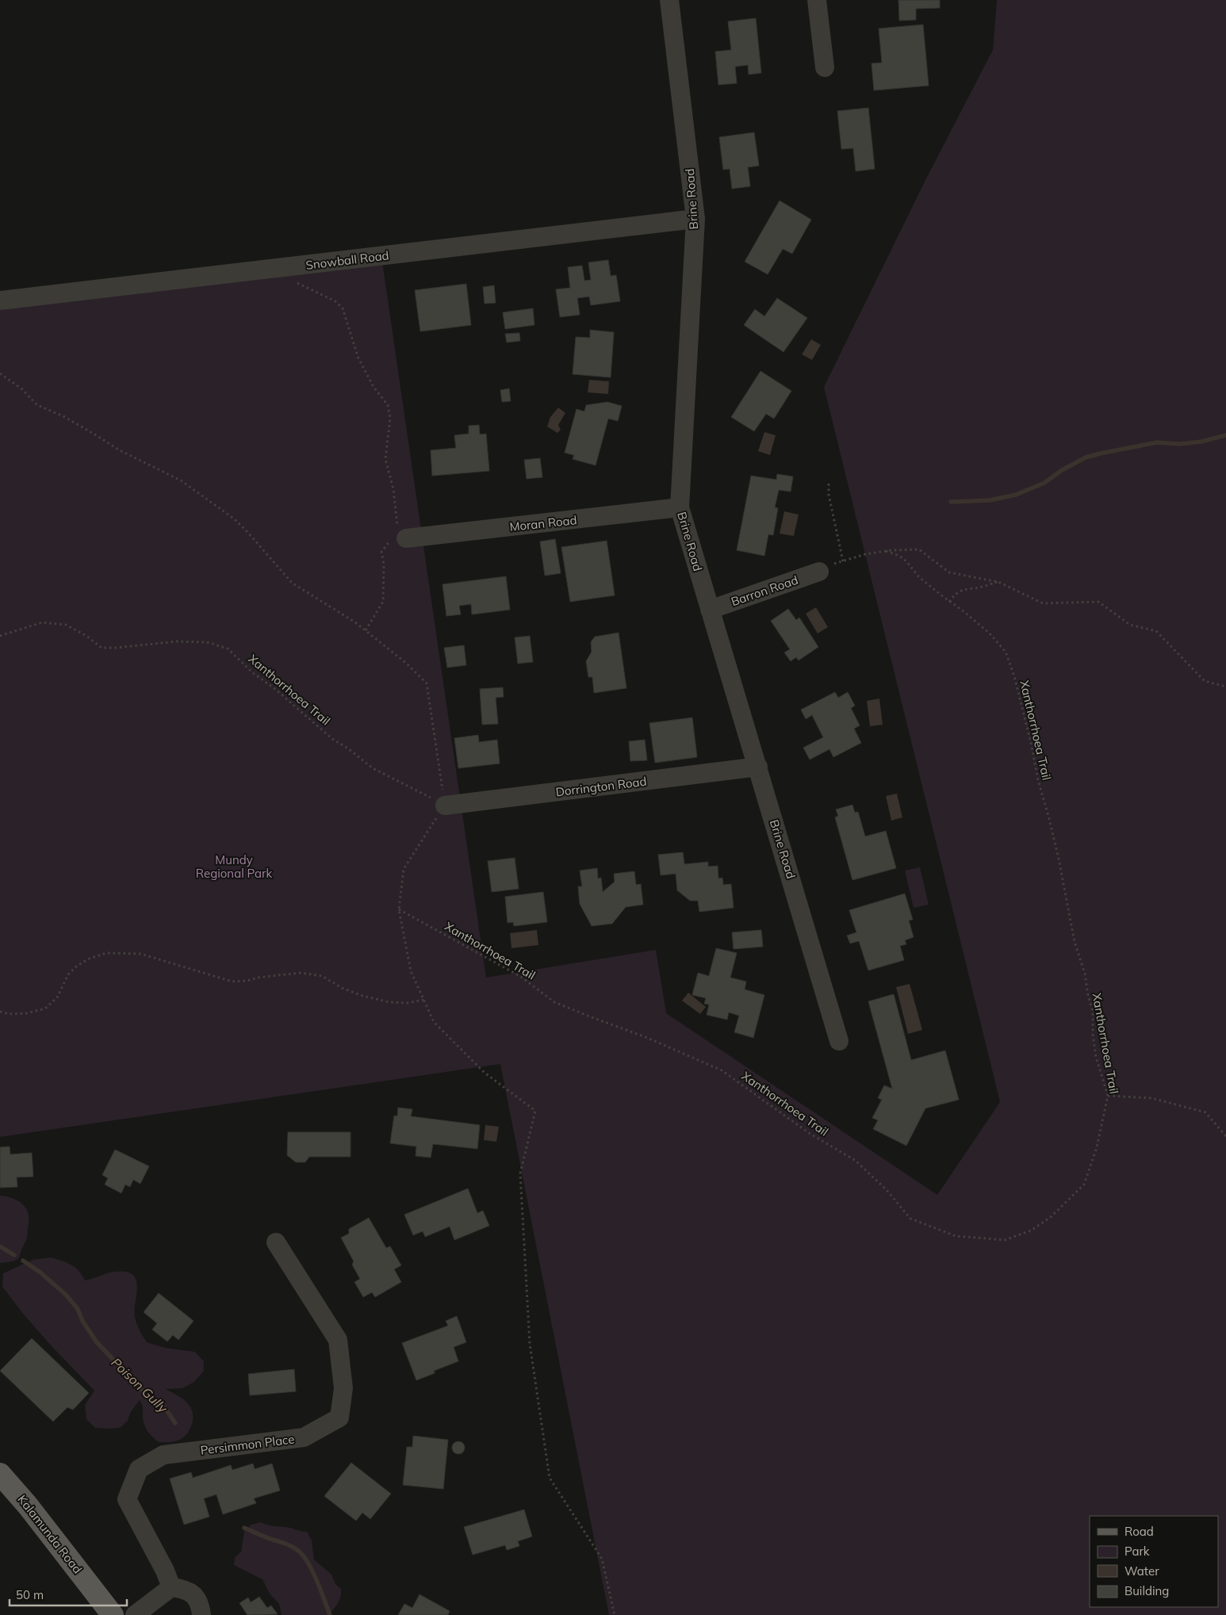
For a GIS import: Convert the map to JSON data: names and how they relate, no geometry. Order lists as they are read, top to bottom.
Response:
{
  "streets": {
    "main road": ["Kalamunda Road"],
    "street": [
      "Brine Road",
      "Snowball Road",
      "Moran Road",
      "Barron Road",
      "Dorrington Road",
      "Persimmon Place"
    ],
    "path": ["Xanthorrhoea Trail"]
  },
  "crossings": [
    ["Brine Road", "Snowball Road"],
    ["Brine Road", "Moran Road"],
    ["Brine Road", "Barron Road"],
    ["Brine Road", "Dorrington Road"],
    ["Xanthorrhoea Trail", "Dorrington Road"]
  ],
  "water": ["Poison Gully"],
  "parks": ["Mundy Regional Park"],
  "legend": [
    "Road",
    "Park",
    "Water",
    "Building"
  ],
  "scale_bar": "50 m"
}
